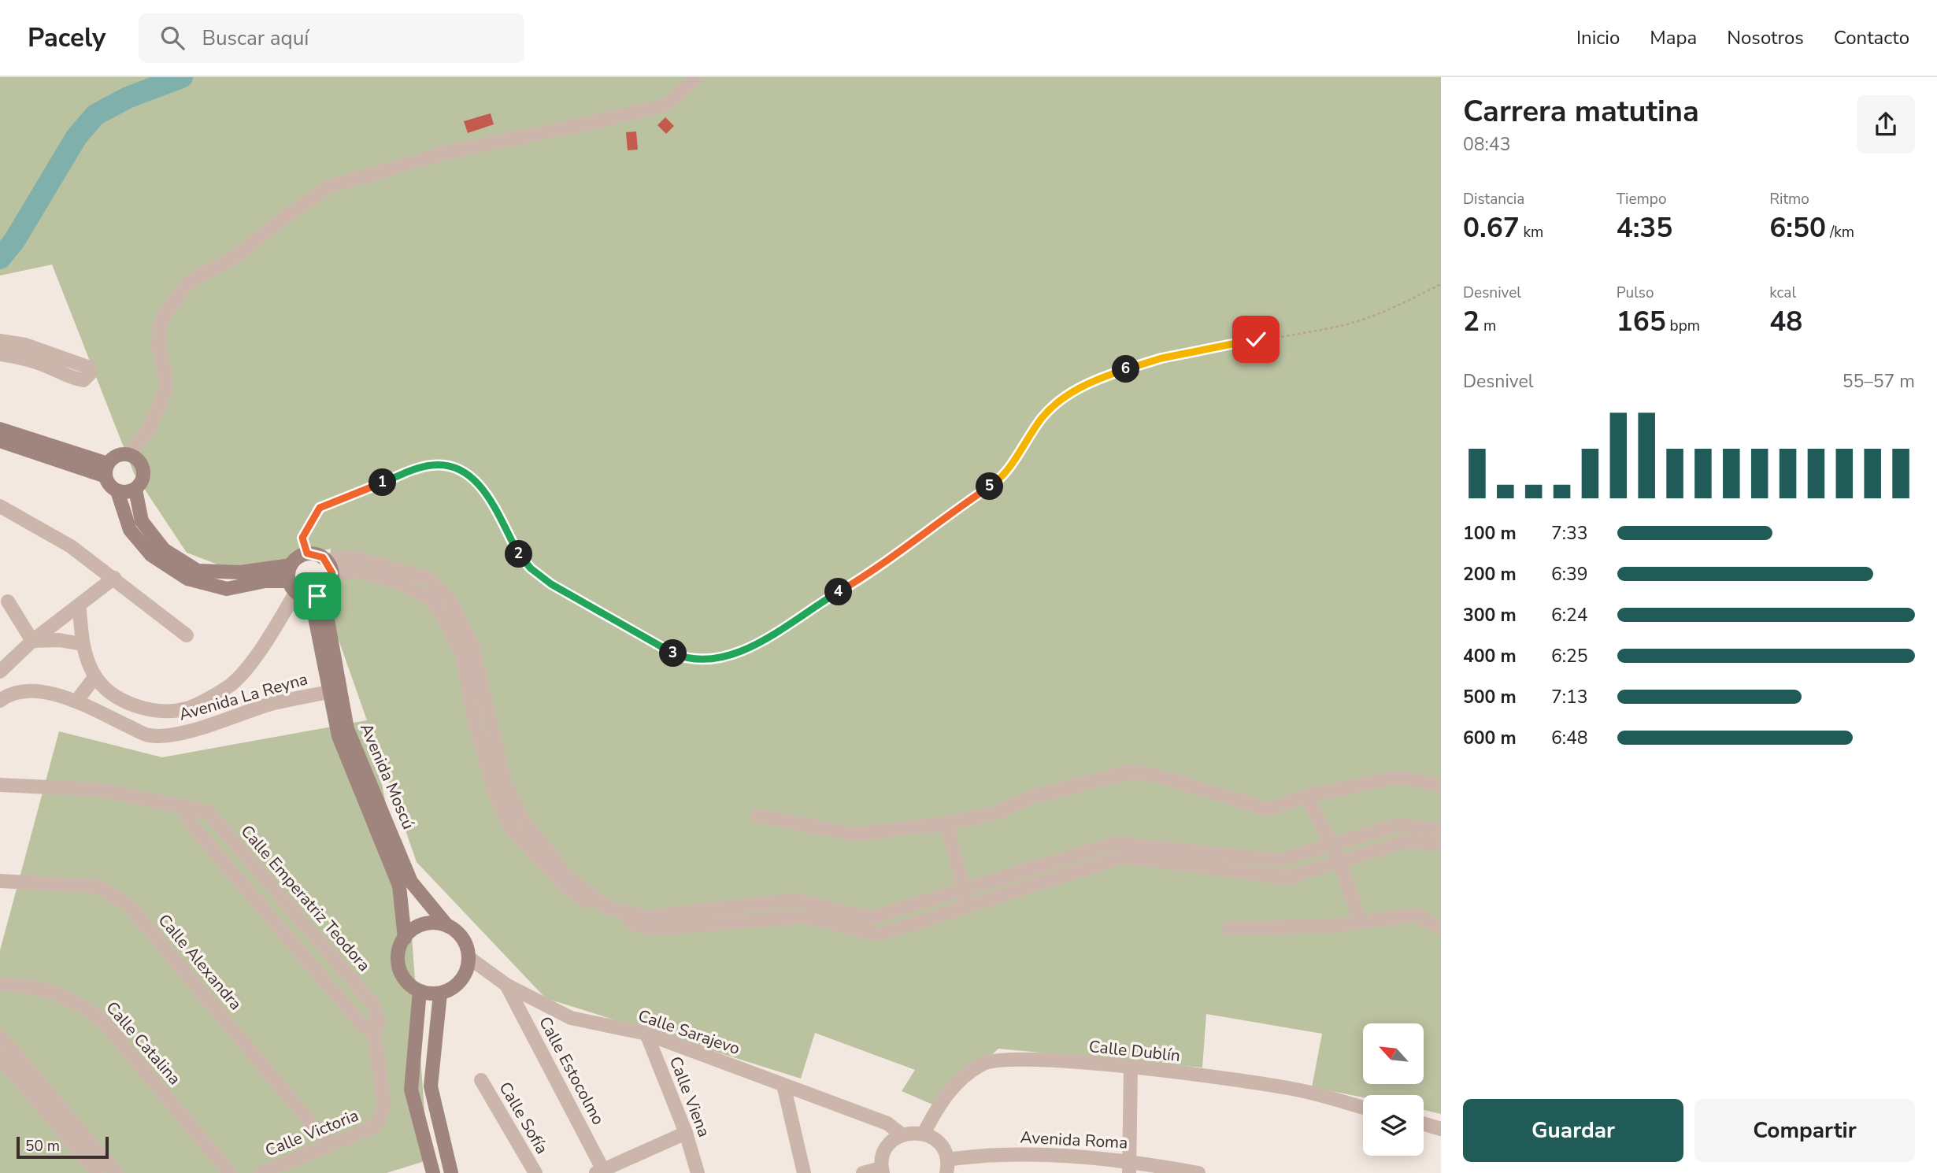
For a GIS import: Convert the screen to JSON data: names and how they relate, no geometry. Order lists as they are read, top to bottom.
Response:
{
  "streets": {
    "street": [
      "Avenida La Reyna",
      "Avenida Moscú",
      "Calle Emperatriz Teodora",
      "Calle Alexandra",
      "Calle Sarajevo",
      "Calle Catalina",
      "Calle Dublín",
      "Calle Estocolmo",
      "Calle Viena",
      "Calle Sofía",
      "Calle Victoria",
      "Avenida Roma"
    ]
  },
  "crossings": [
    ["Avenida La Reyna", "Avenida Moscú"],
    ["Avenida Moscú", "Calle Sarajevo"],
    ["Calle Emperatriz Teodora", "Calle Victoria"],
    ["Calle Alexandra", "Calle Victoria"],
    ["Calle Sarajevo", "Calle Estocolmo"],
    ["Calle Sarajevo", "Calle Viena"]
  ],
  "scale_bar": "50 m",
  "north": "top left",
  "page": {
    "header": "Pacely",
    "search": "Buscar aquí",
    "nav": [
      "Inicio",
      "Mapa",
      "Nosotros",
      "Contacto"
    ],
    "heading": ["Carrera matutina", "08:43"],
    "stats": [
      ["Distancia", "0.67 km"],
      ["Tiempo", "4:35"],
      ["Ritmo", "6:50 /km"],
      ["Desnivel", "2 m"],
      ["Pulso", "165 bpm"],
      ["kcal", "48"]
    ],
    "pins": [
      "6",
      "1",
      "5",
      "2",
      "4",
      "3"
    ],
    "chart": ["Desnivel", "55–57 m"],
    "list": [
      {
        "name": "100 m",
        "note": "7:33"
      },
      {
        "name": "200 m",
        "note": "6:39"
      },
      {
        "name": "300 m",
        "note": "6:24"
      },
      {
        "name": "400 m",
        "note": "6:25"
      },
      {
        "name": "500 m",
        "note": "7:13"
      },
      {
        "name": "600 m",
        "note": "6:48"
      }
    ],
    "buttons": ["Guardar", "Compartir"],
    "scale": "50 m"
  }
}
